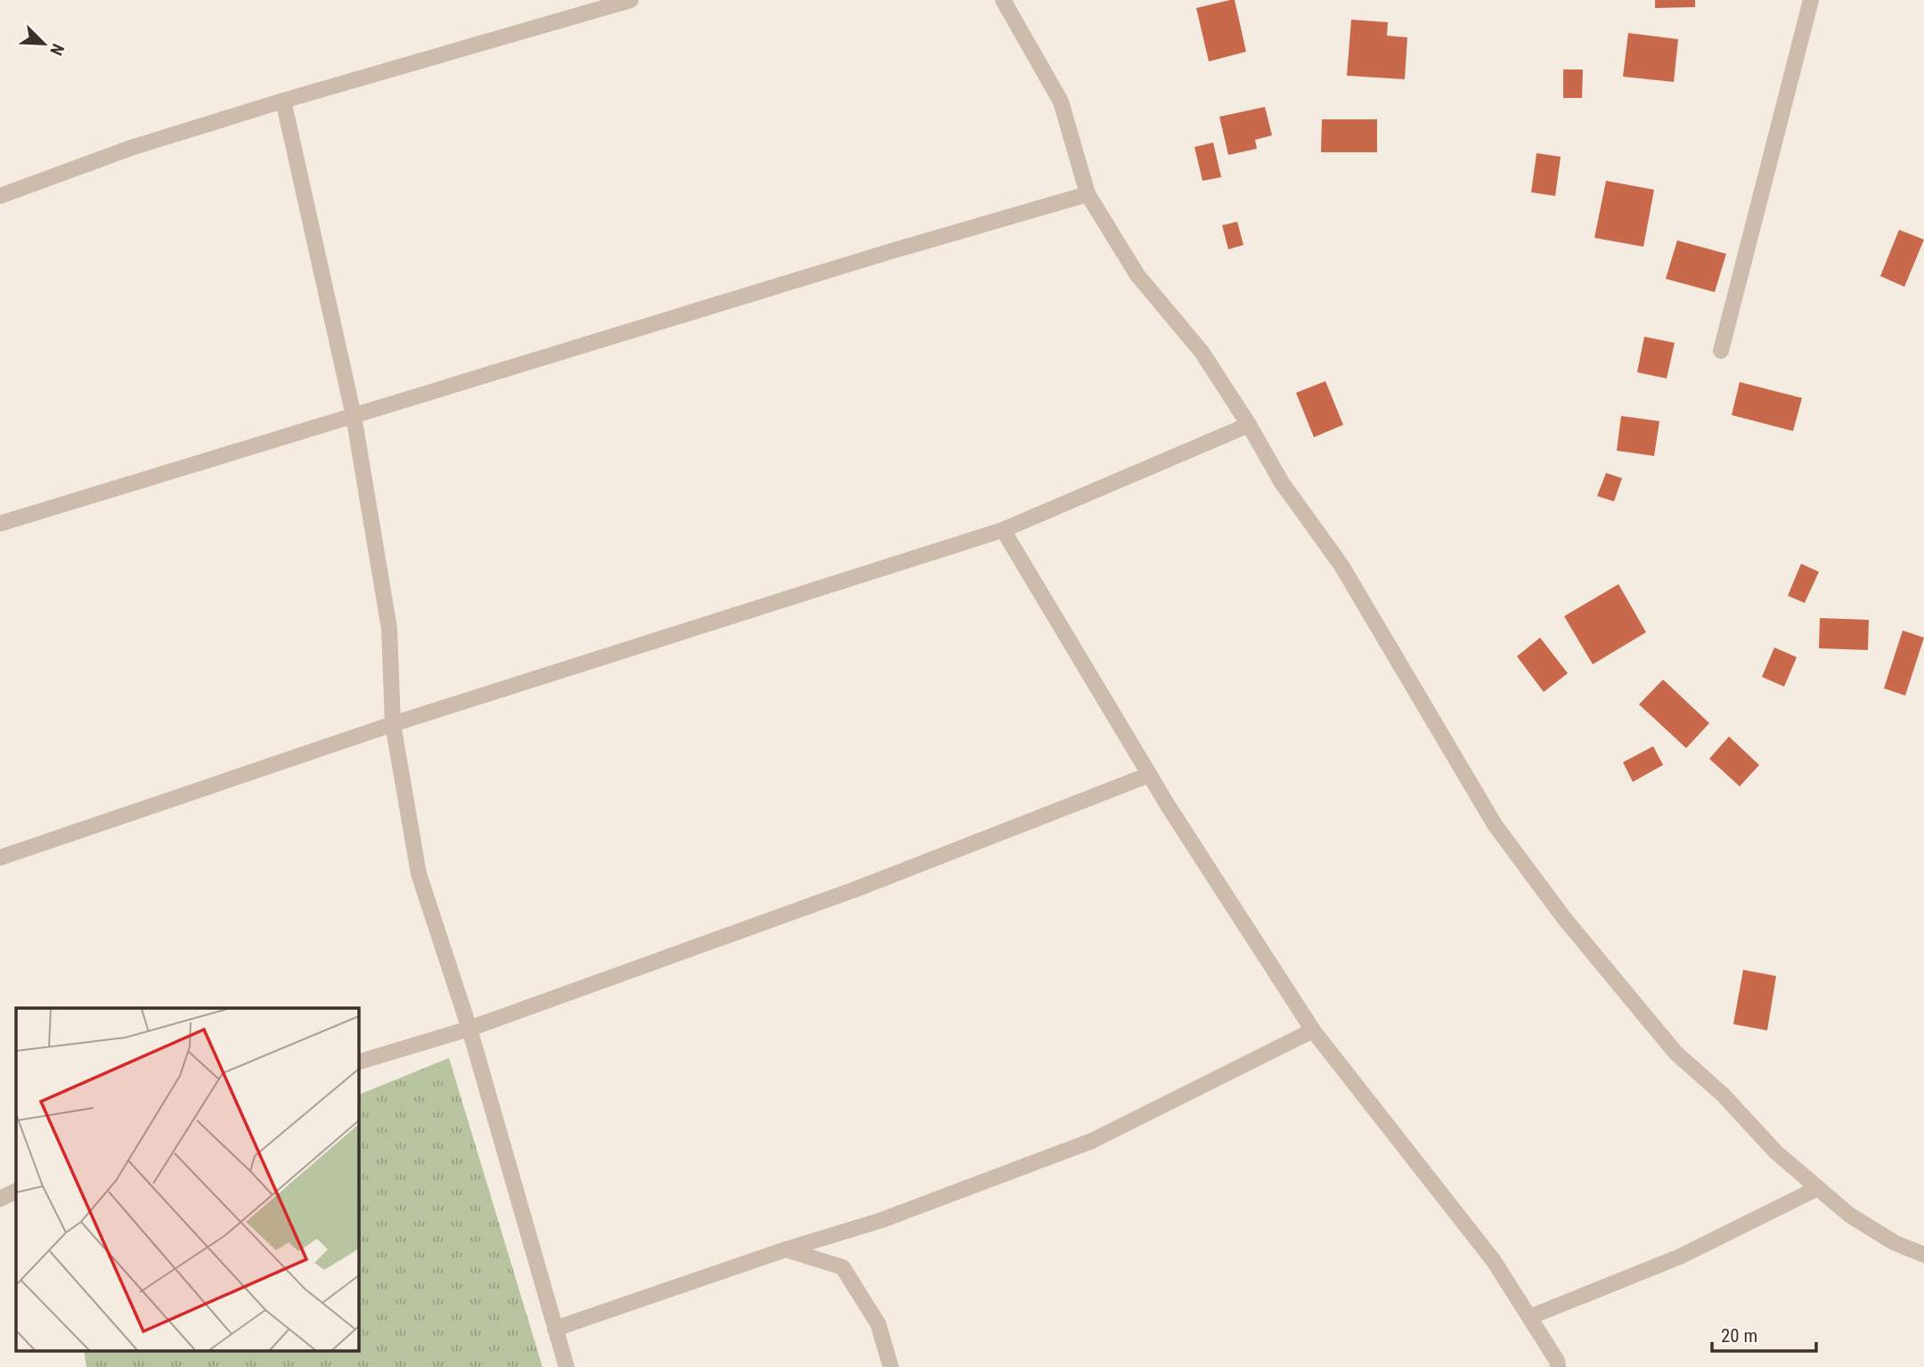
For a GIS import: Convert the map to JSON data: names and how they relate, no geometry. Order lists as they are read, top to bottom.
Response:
{
  "scale_bar": "20 m",
  "north": "bottom right"
}
